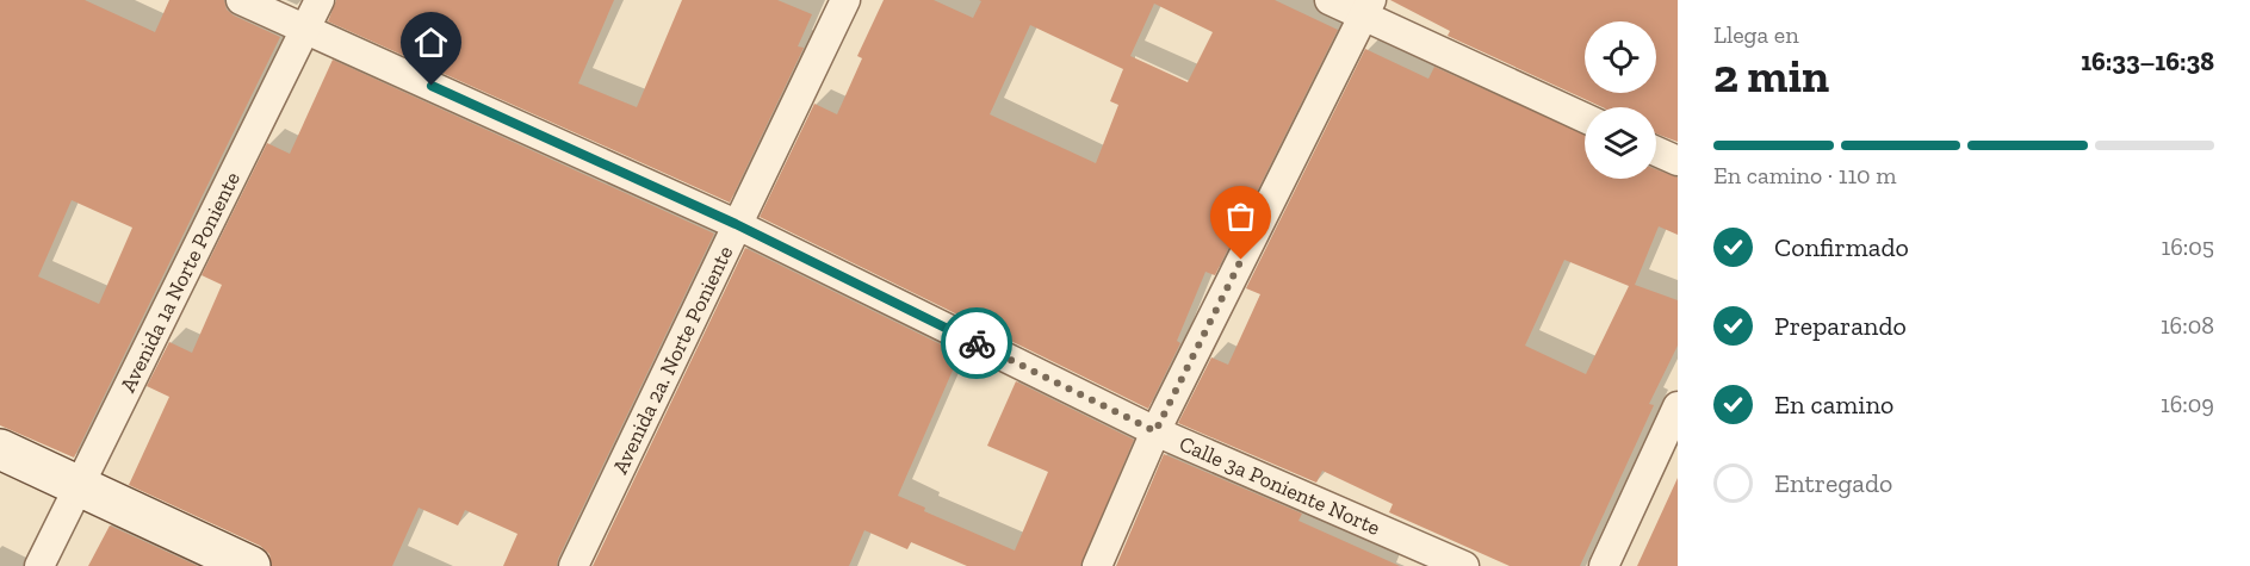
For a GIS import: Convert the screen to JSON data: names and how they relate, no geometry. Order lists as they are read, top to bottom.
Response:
{
  "streets": {
    "street": ["Avenida 1a Norte Poniente", "Avenida 2a. Norte Poniente", "Calle 3a Poniente Norte"]
  },
  "crossings": [
    ["Avenida 1a Norte Poniente", "Calle 3a Poniente Norte"],
    ["Avenida 2a. Norte Poniente", "Calle 3a Poniente Norte"]
  ],
  "page": {
    "heading": ["2 min", "Llega en", "16:33–16:38"],
    "bar": "En camino · 110 m",
    "list": [
      ["Confirmado", "16:05"],
      ["Preparando", "16:08"],
      ["En camino", "16:09"],
      "Entregado"
    ]
  }
}
